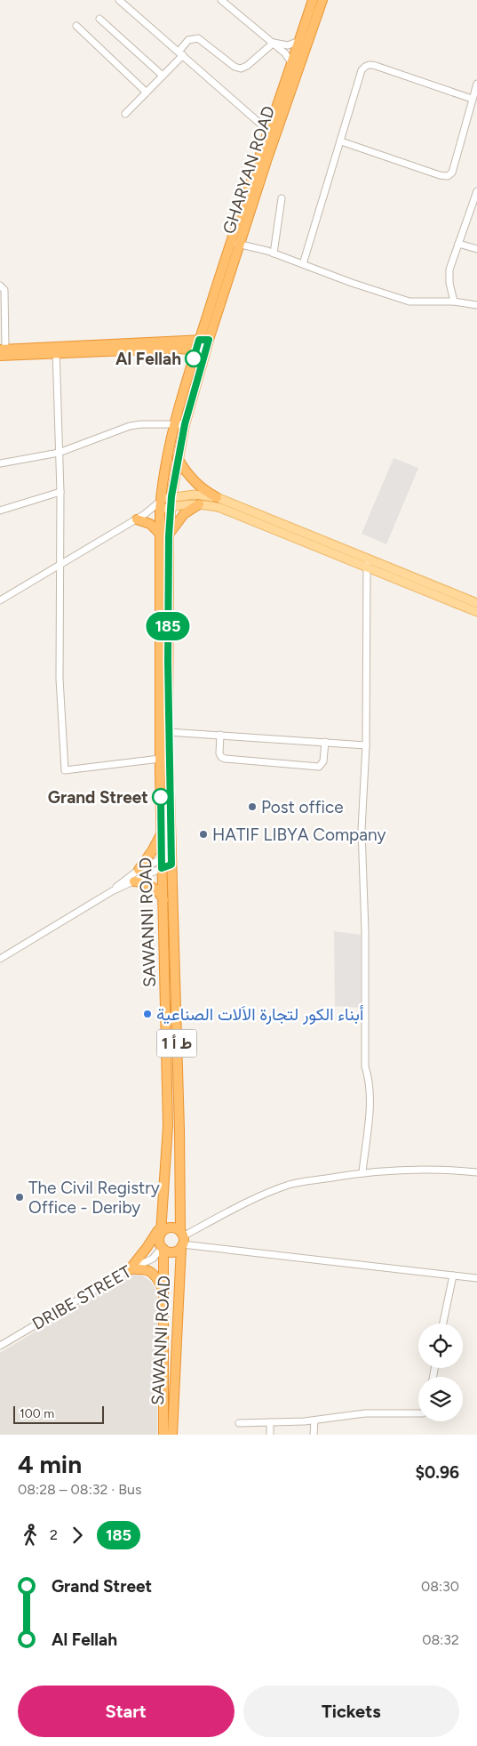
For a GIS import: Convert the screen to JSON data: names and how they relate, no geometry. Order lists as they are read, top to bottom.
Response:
{
  "streets": {
    "highway": ["GHARYAN ROAD", "SAWANNI ROAD", "ط أ 1"],
    "street": ["DRIBE STREET"]
  },
  "crossings": [
    ["GHARYAN ROAD", "SAWANNI ROAD"],
    ["SAWANNI ROAD", "DRIBE STREET"]
  ],
  "places": [
    "Al Fellah",
    "Grand Street",
    "Post office",
    "HATIF LIBYA Company",
    "أبناء الكور لتجارة الاَلات الصناعية",
    "The Civil Registry Office - Deriby"
  ],
  "lines": ["bus line 185"],
  "scale_bar": "100 m",
  "page": {
    "on_map": "185",
    "scale": "100 m",
    "heading": ["4 min", "08:28 – 08:32 · Bus", "$0.96"],
    "legs": ["2", "185"],
    "list": [
      {
        "name": "Grand Street",
        "value": "08:30"
      },
      {
        "name": "Al Fellah",
        "value": "08:32"
      }
    ],
    "buttons": ["Start", "Tickets"]
  }
}
